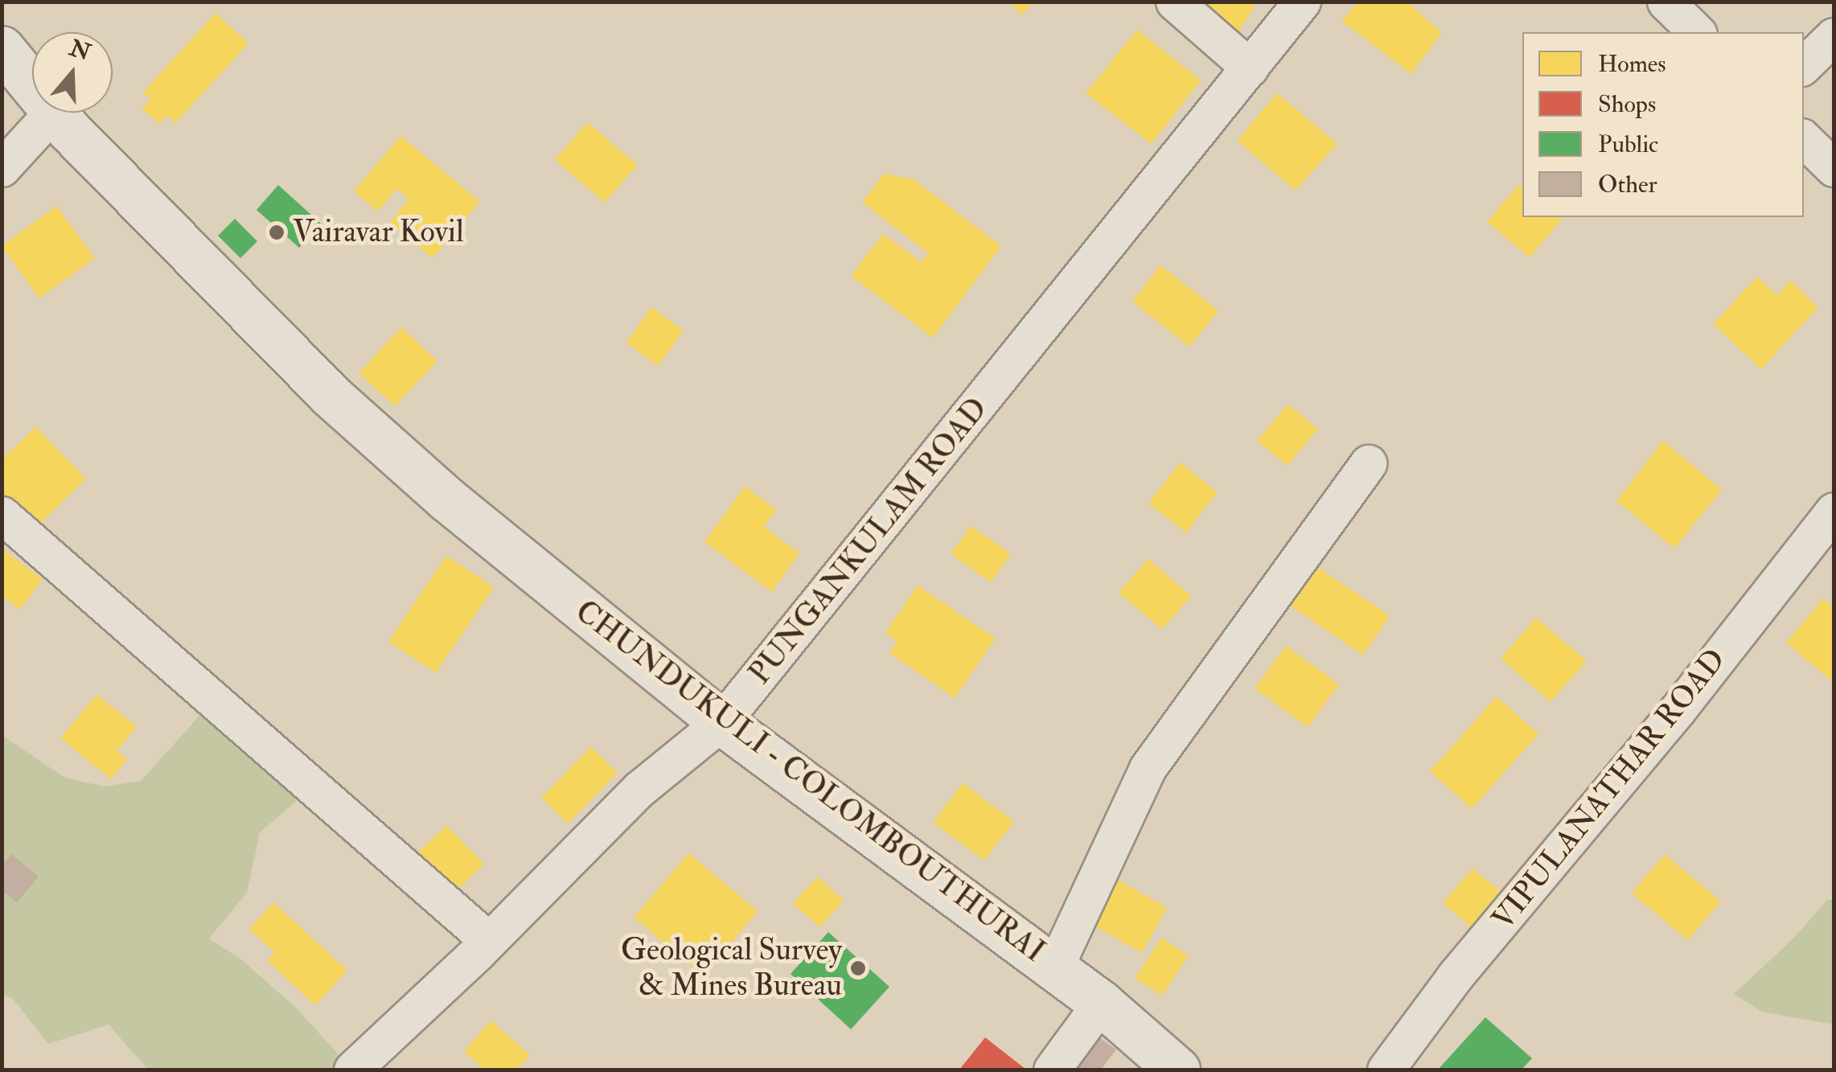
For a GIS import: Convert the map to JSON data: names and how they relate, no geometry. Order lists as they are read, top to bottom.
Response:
{
  "streets": {
    "main road": ["CHUNDUKULI - COLOMBOUTHURAI"],
    "street": ["PUNGANKULAM ROAD", "VIPULANATHAR ROAD"]
  },
  "crossings": [
    ["PUNGANKULAM ROAD", "CHUNDUKULI - COLOMBOUTHURAI"]
  ],
  "places": ["Vairavar Kovil", "Geological Survey & Mines Bureau"],
  "legend": [
    "Homes",
    "Shops",
    "Public",
    "Other"
  ],
  "north": "top"
}
